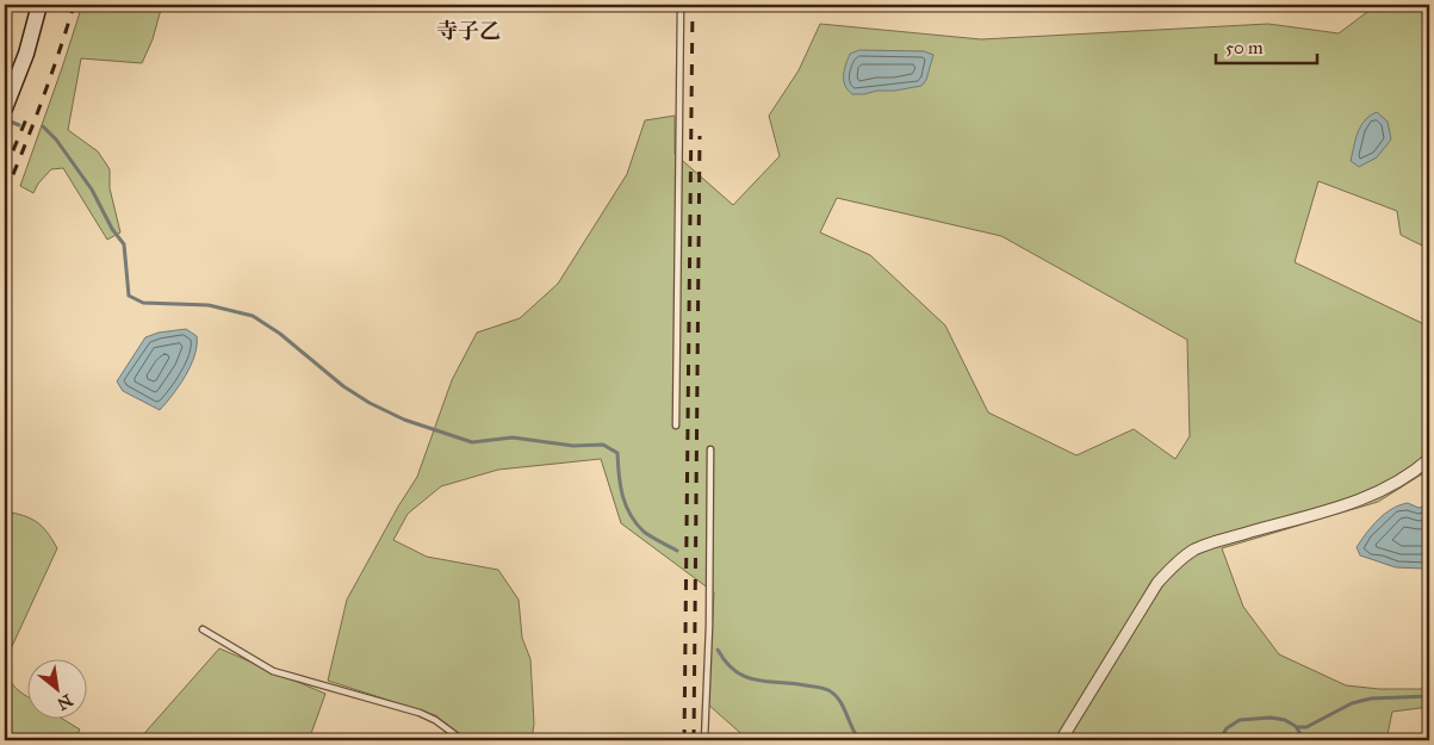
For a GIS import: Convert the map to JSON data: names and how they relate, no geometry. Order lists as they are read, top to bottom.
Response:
{
  "districts": ["寺子乙"],
  "scale_bar": "50 m",
  "north": "bottom right"
}
